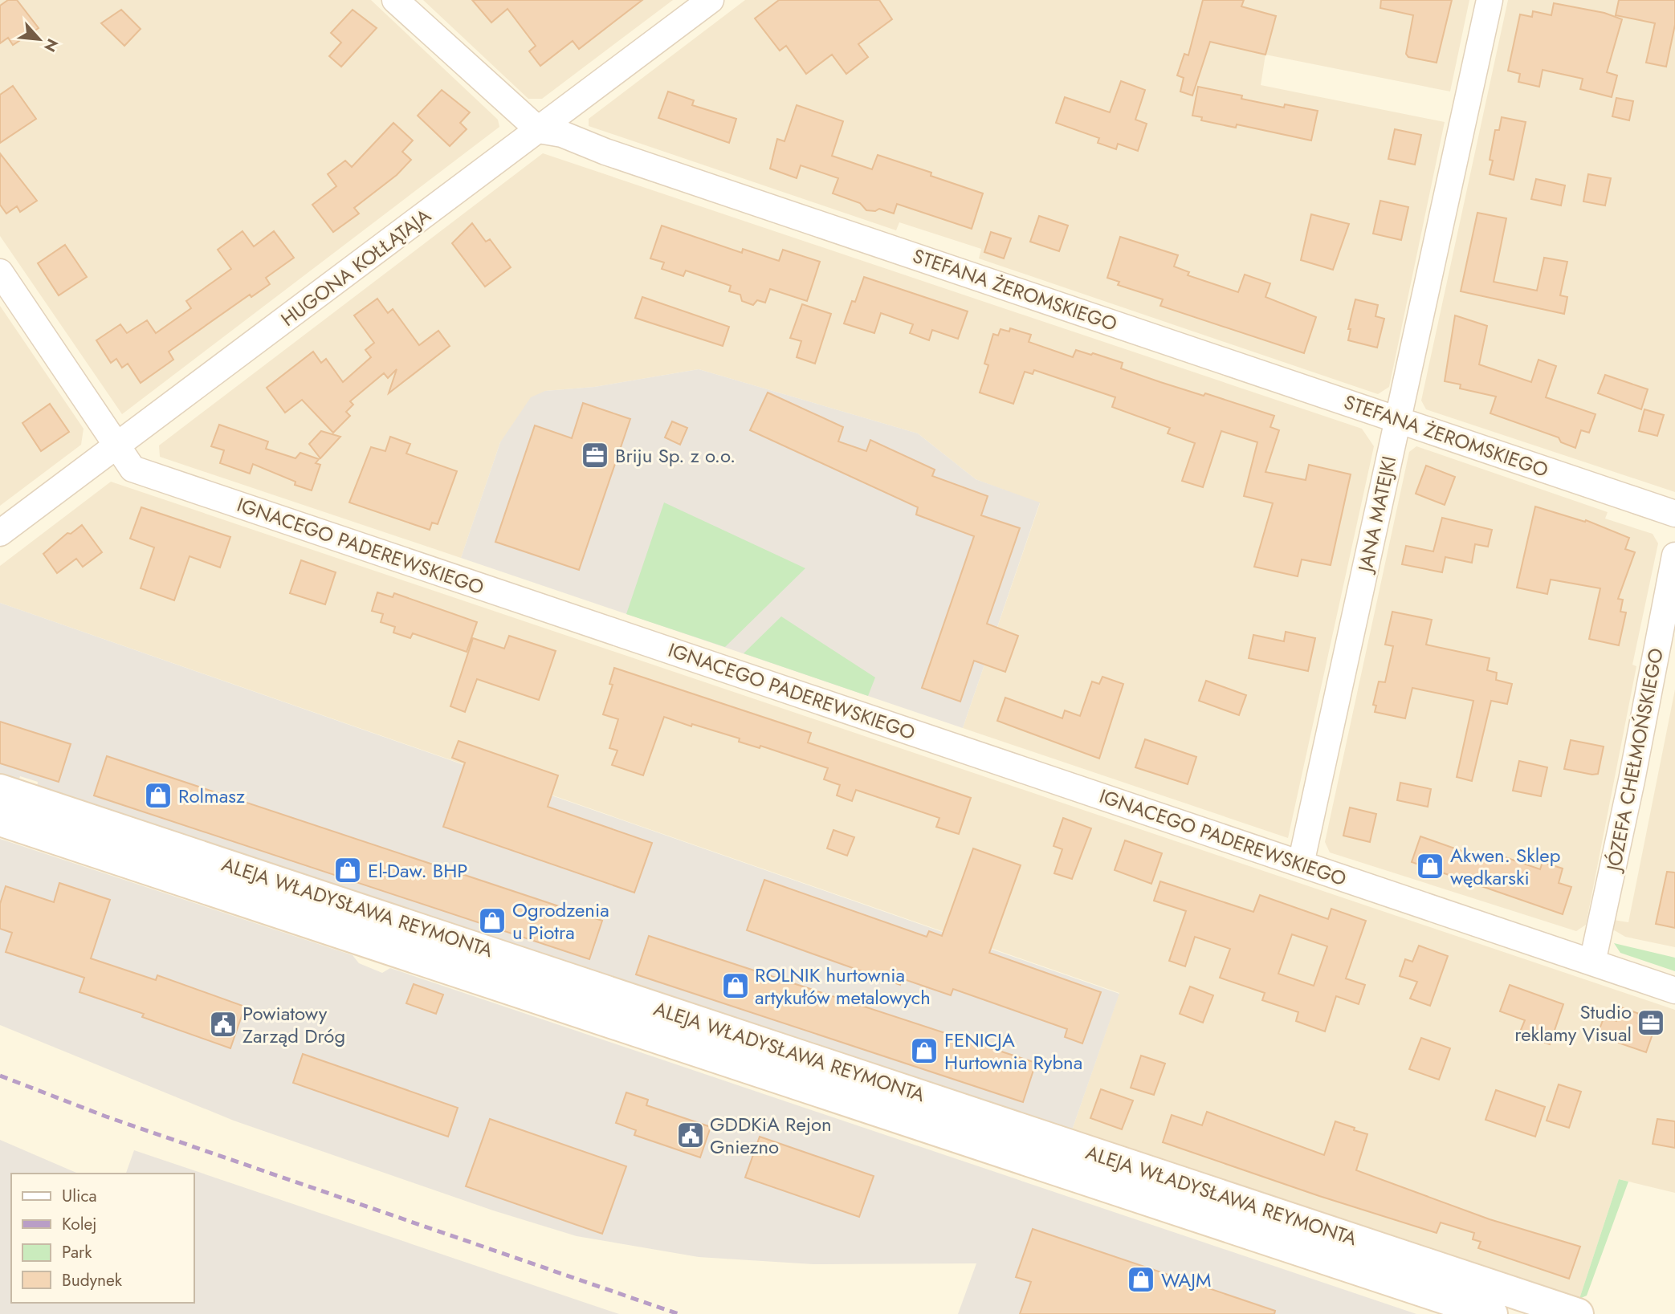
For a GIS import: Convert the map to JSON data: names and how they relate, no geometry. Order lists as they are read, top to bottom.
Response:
{
  "streets": {
    "street": [
      "HUGONA KOŁŁĄTAJA",
      "STEFANA ŻEROMSKIEGO",
      "JANA MATEJKI",
      "IGNACEGO PADEREWSKIEGO",
      "JÓZEFA CHEŁMOŃSKIEGO",
      "ALEJA WŁADYSŁAWA REYMONTA"
    ]
  },
  "crossings": [
    ["HUGONA KOŁŁĄTAJA", "STEFANA ŻEROMSKIEGO"],
    ["HUGONA KOŁŁĄTAJA", "IGNACEGO PADEREWSKIEGO"],
    ["STEFANA ŻEROMSKIEGO", "JANA MATEJKI"],
    ["JANA MATEJKI", "IGNACEGO PADEREWSKIEGO"],
    ["IGNACEGO PADEREWSKIEGO", "JÓZEFA CHEŁMOŃSKIEGO"]
  ],
  "places": {
    "office": ["Briju Sp. z o.o.", "Studio reklamy Visual"],
    "shop": [
      "Rolmasz",
      "Akwen. Sklep wędkarski",
      "El-Daw. BHP",
      "Ogrodzenia u Piotra",
      "ROLNIK hurtownia artykułów metalowych",
      "FENICJA Hurtownia Rybna",
      "WAJM"
    ],
    "public building": ["Powiatowy Zarząd Dróg", "GDDKiA Rejon Gniezno"]
  },
  "legend": [
    "Ulica",
    "Kolej",
    "Park",
    "Budynek"
  ],
  "north": "bottom right"
}
